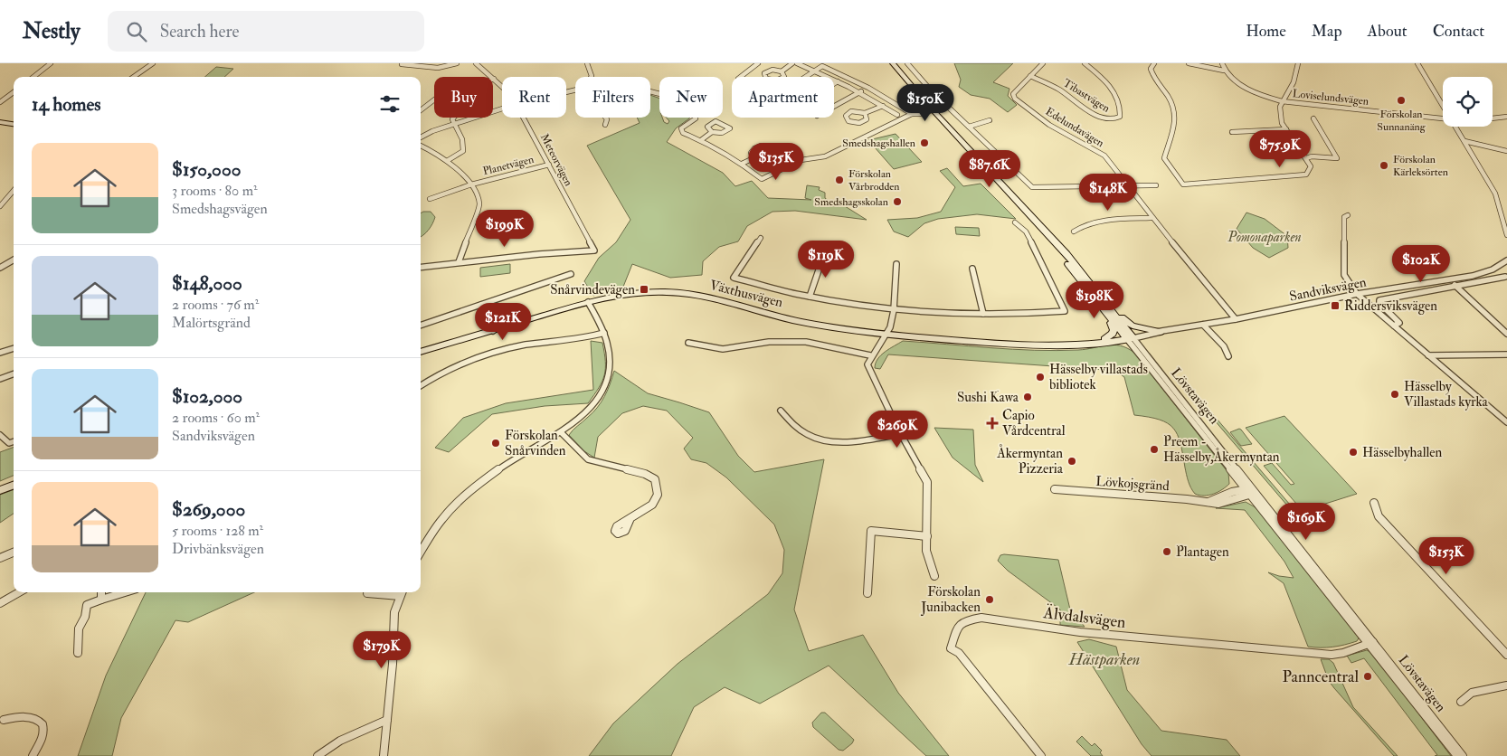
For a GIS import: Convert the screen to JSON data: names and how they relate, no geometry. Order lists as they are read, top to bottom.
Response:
{
  "streets": {
    "street": [
      "Tibastvägen",
      "Loviselundsvägen",
      "Edelundavägen",
      "Meteorvägen",
      "Planetvägen",
      "Sandviksvägen",
      "Växthusvägen",
      "Lövstavägen",
      "Lövkojsgränd",
      "Älvdalsvägen"
    ]
  },
  "crossings": [
    ["Tibastvägen", "Edelundavägen"],
    ["Edelundavägen", "Sandviksvägen"],
    ["Meteorvägen", "Planetvägen"],
    ["Sandviksvägen", "Växthusvägen"],
    ["Sandviksvägen", "Lövstavägen"],
    ["Växthusvägen", "Lövstavägen"],
    ["Lövstavägen", "Lövkojsgränd"],
    ["Lövstavägen", "Älvdalsvägen"]
  ],
  "parks": ["Pomonaparken", "Hästparken"],
  "places": {
    "other": [
      "Förskolan Sunnanäng",
      "Smedshagshallen",
      "Förskolan Kärleksörten",
      "Förskolan Vårbrodden",
      "Smedshagsskolan",
      "Hässelby villastads bibliotek",
      "Hässelby Villastads kyrka",
      "Sushi Kawa",
      "Förskolan Snårvinden",
      "Preem - Hässelby,Åkermyntan",
      "Hässelbyhallen",
      "Åkermyntan Pizzeria",
      "Plantagen",
      "Förskolan Junibacken",
      "Panncentral"
    ],
    "transit": ["Snårvindevägen", "Riddersviksvägen"],
    "health": ["Capio Vårdcentral"]
  },
  "page": {
    "header": "Nestly",
    "search": "Search here",
    "nav": [
      "Home",
      "Map",
      "About",
      "Contact"
    ],
    "chip": [
      "Buy",
      "Rent",
      "Filters",
      "New",
      "Apartment"
    ],
    "heading": "14 homes",
    "price": [
      "$150K",
      "$75.9K",
      "$135K",
      "$87.6K",
      "$148K",
      "$199K",
      "$119K",
      "$102K",
      "$198K",
      "$121K",
      "$269K",
      "$169K",
      "$153K",
      "$179K"
    ],
    "list": [
      {
        "name": "$150,000",
        "note": "3 rooms · 80 m² · Smedshagsvägen"
      },
      {
        "name": "$148,000",
        "note": "2 rooms · 76 m² · Malörtsgränd"
      },
      {
        "name": "$102,000",
        "note": "2 rooms · 60 m² · Sandviksvägen"
      },
      {
        "name": "$269,000",
        "note": "5 rooms · 128 m² · Drivbänksvägen"
      }
    ]
  }
}
